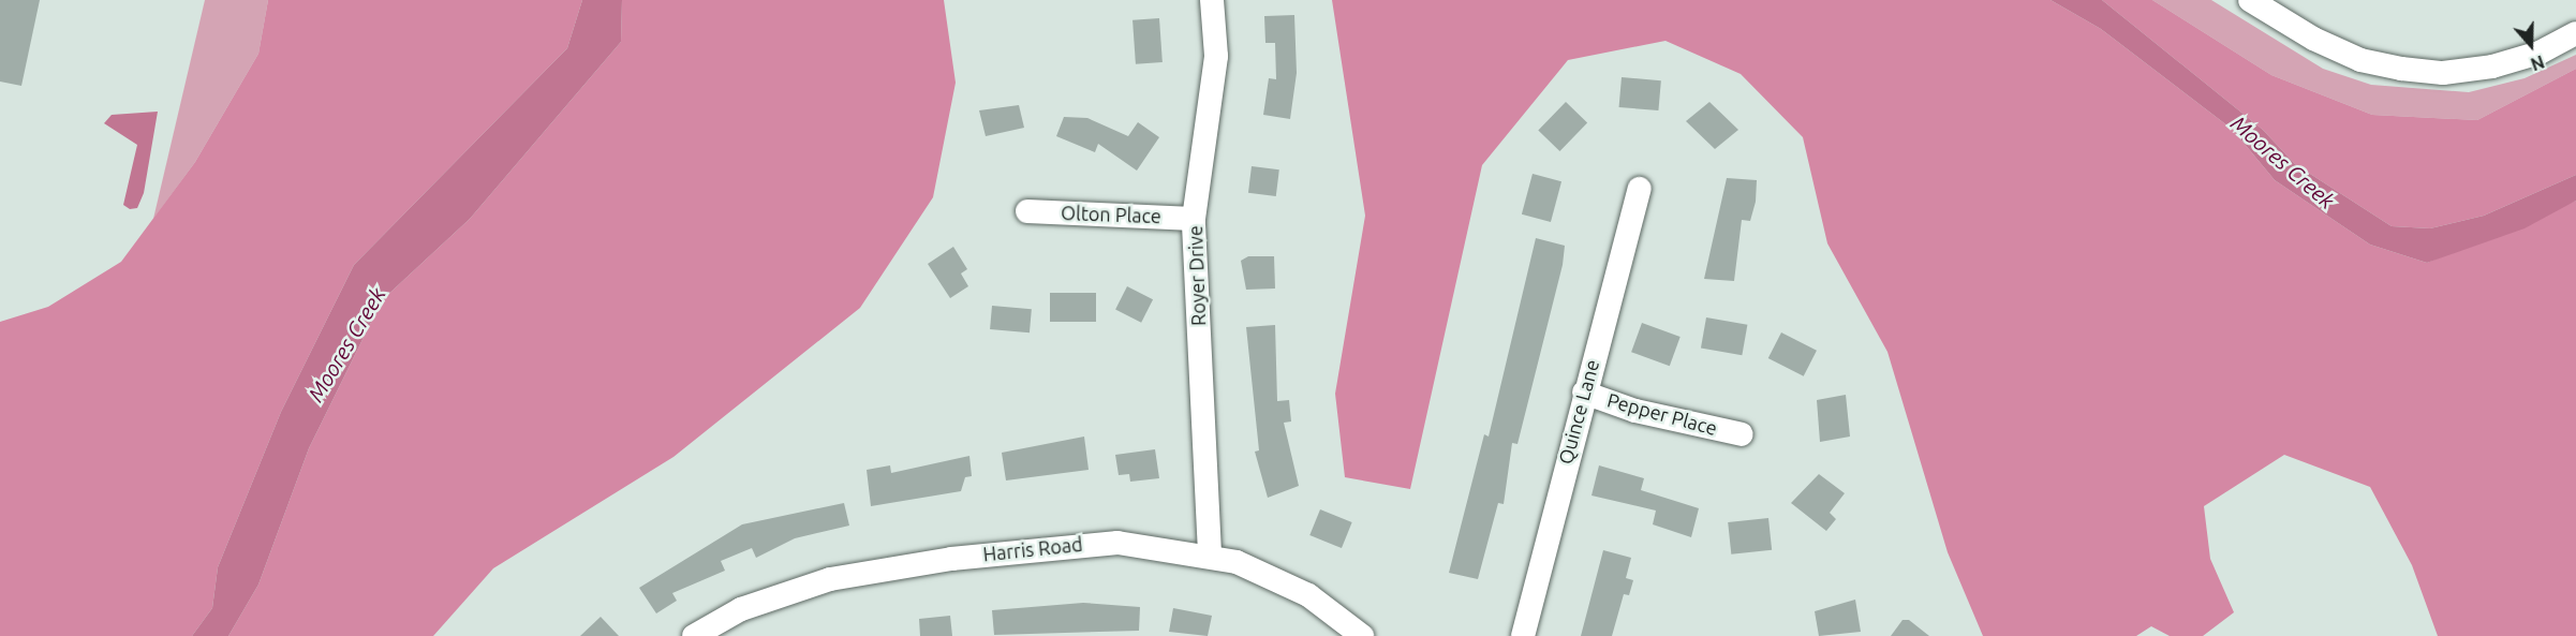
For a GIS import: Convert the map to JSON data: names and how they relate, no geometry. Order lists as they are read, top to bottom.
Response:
{
  "streets": {
    "street": [
      "Olton Place",
      "Royer Drive",
      "Quince Lane",
      "Pepper Place",
      "Harris Road"
    ]
  },
  "crossings": [
    ["Olton Place", "Royer Drive"],
    ["Royer Drive", "Harris Road"],
    ["Quince Lane", "Pepper Place"]
  ],
  "water": ["Moores Creek"],
  "north": "bottom"
}
